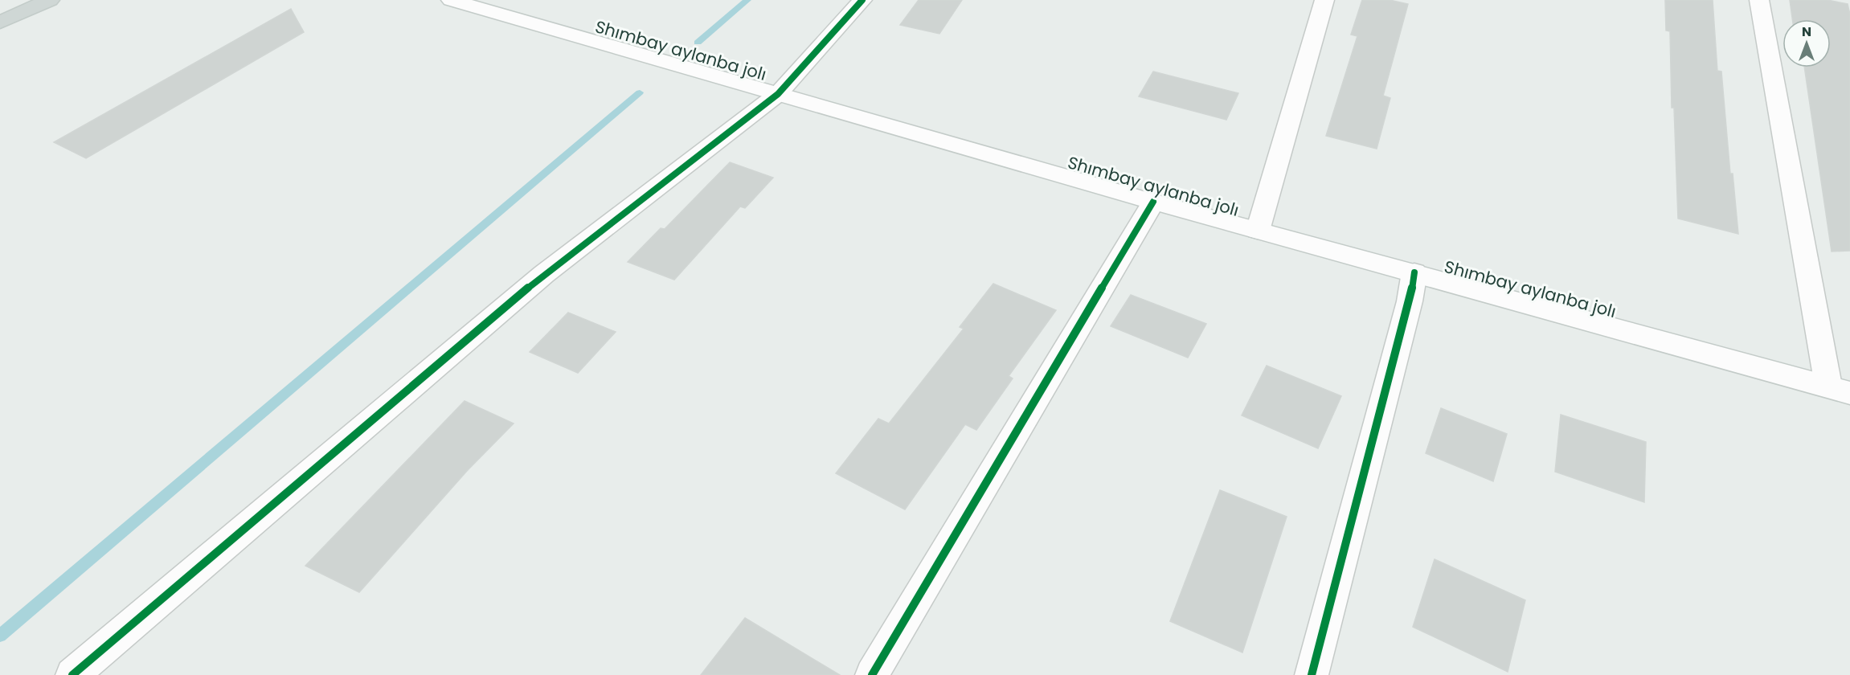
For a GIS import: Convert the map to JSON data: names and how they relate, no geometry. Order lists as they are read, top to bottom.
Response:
{
  "streets": {
    "street": ["Shımbay aylanba jolı"]
  },
  "north": "top"
}
